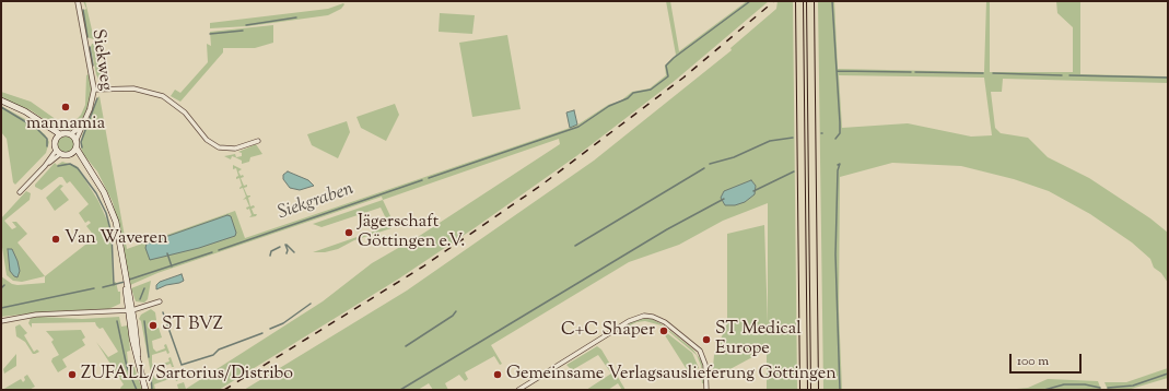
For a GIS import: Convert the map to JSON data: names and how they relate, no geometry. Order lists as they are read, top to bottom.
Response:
{
  "streets": {
    "main road": ["Siekweg"]
  },
  "water": ["Siekgraben"],
  "places": [
    "mannamia",
    "Jägerschaft Göttingen e.V.",
    "Van Waveren",
    "ST BVZ",
    "C+C Shaper",
    "ST Medical Europe",
    "ZUFALL/Sartorius/Distribo",
    "Gemeinsame Verlagsauslieferung Göttingen"
  ],
  "scale_bar": "100 m"
}
